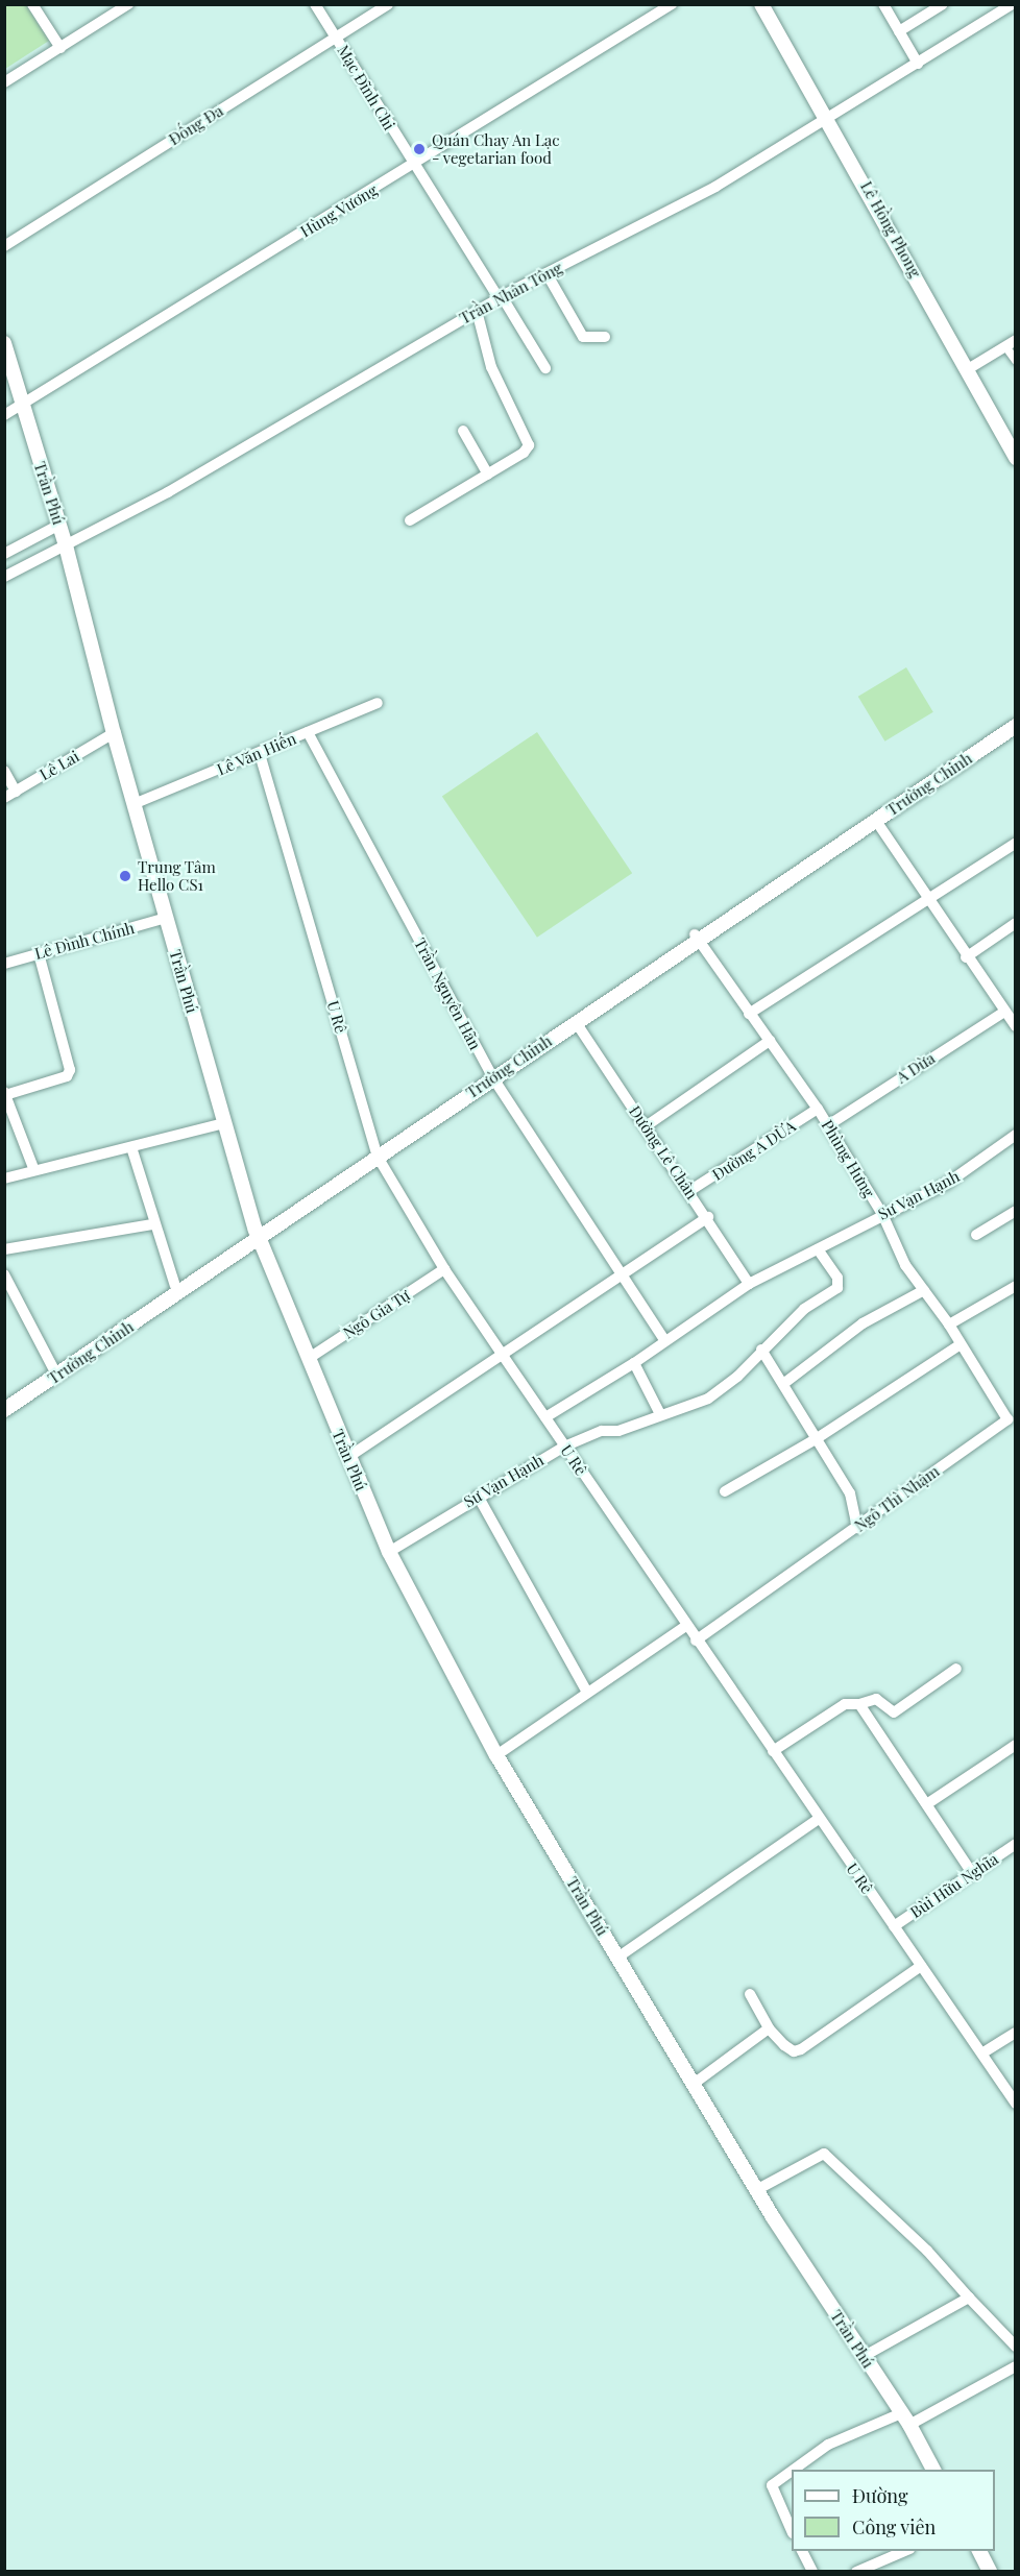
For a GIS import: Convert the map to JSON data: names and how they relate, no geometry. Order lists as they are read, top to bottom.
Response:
{
  "streets": {
    "street": [
      "Mạc Đĩnh Chi",
      "Đống Đa",
      "Hùng Vương",
      "Lê Hồng Phong",
      "Trần Nhân Tông",
      "Trần Phú",
      "Lê Văn Hiến",
      "Lê Lai",
      "Trường Chinh",
      "Lê Đình Chính",
      "Trần Nguyên Hãn",
      "U Rê",
      "A Dừa",
      "Đường A DỪA",
      "Đường Lê Chân",
      "Phùng Hưng",
      "Sư Vạn Hạnh",
      "Ngô Gia Tự",
      "Ngô Thì Nhậm",
      "Bùi Hữu Nghĩa"
    ]
  },
  "crossings": [
    ["Mạc Đĩnh Chi", "Đống Đa"],
    ["Mạc Đĩnh Chi", "Hùng Vương"],
    ["Mạc Đĩnh Chi", "Trần Nhân Tông"],
    ["Hùng Vương", "Trần Phú"],
    ["Lê Hồng Phong", "Trần Nhân Tông"],
    ["Trần Nhân Tông", "Trần Phú"],
    ["Trần Phú", "Lê Văn Hiến"],
    ["Trần Phú", "Lê Lai"],
    ["Trần Phú", "Trường Chinh"],
    ["Trần Phú", "Lê Đình Chính"],
    ["Trần Phú", "Sư Vạn Hạnh"],
    ["Trần Phú", "Ngô Gia Tự"],
    ["Lê Văn Hiến", "Trần Nguyên Hãn"],
    ["Lê Văn Hiến", "U Rê"],
    ["Trường Chinh", "Trần Nguyên Hãn"],
    ["Trường Chinh", "U Rê"],
    ["Trường Chinh", "Đường Lê Chân"],
    ["Trường Chinh", "Phùng Hưng"],
    ["Trần Nguyên Hãn", "Sư Vạn Hạnh"],
    ["U Rê", "Sư Vạn Hạnh"],
    ["U Rê", "Ngô Gia Tự"],
    ["U Rê", "Ngô Thì Nhậm"],
    ["U Rê", "Bùi Hữu Nghĩa"],
    ["A Dừa", "Phùng Hưng"],
    ["Đường A DỪA", "Đường Lê Chân"],
    ["Đường A DỪA", "Phùng Hưng"],
    ["Đường Lê Chân", "Sư Vạn Hạnh"],
    ["Phùng Hưng", "Sư Vạn Hạnh"],
    ["Phùng Hưng", "Ngô Thì Nhậm"]
  ],
  "places": ["Quán Chay An Lạc - vegetarian food", "Trung Tâm Hello CS1"],
  "legend": ["Đường", "Công viên"]
}
